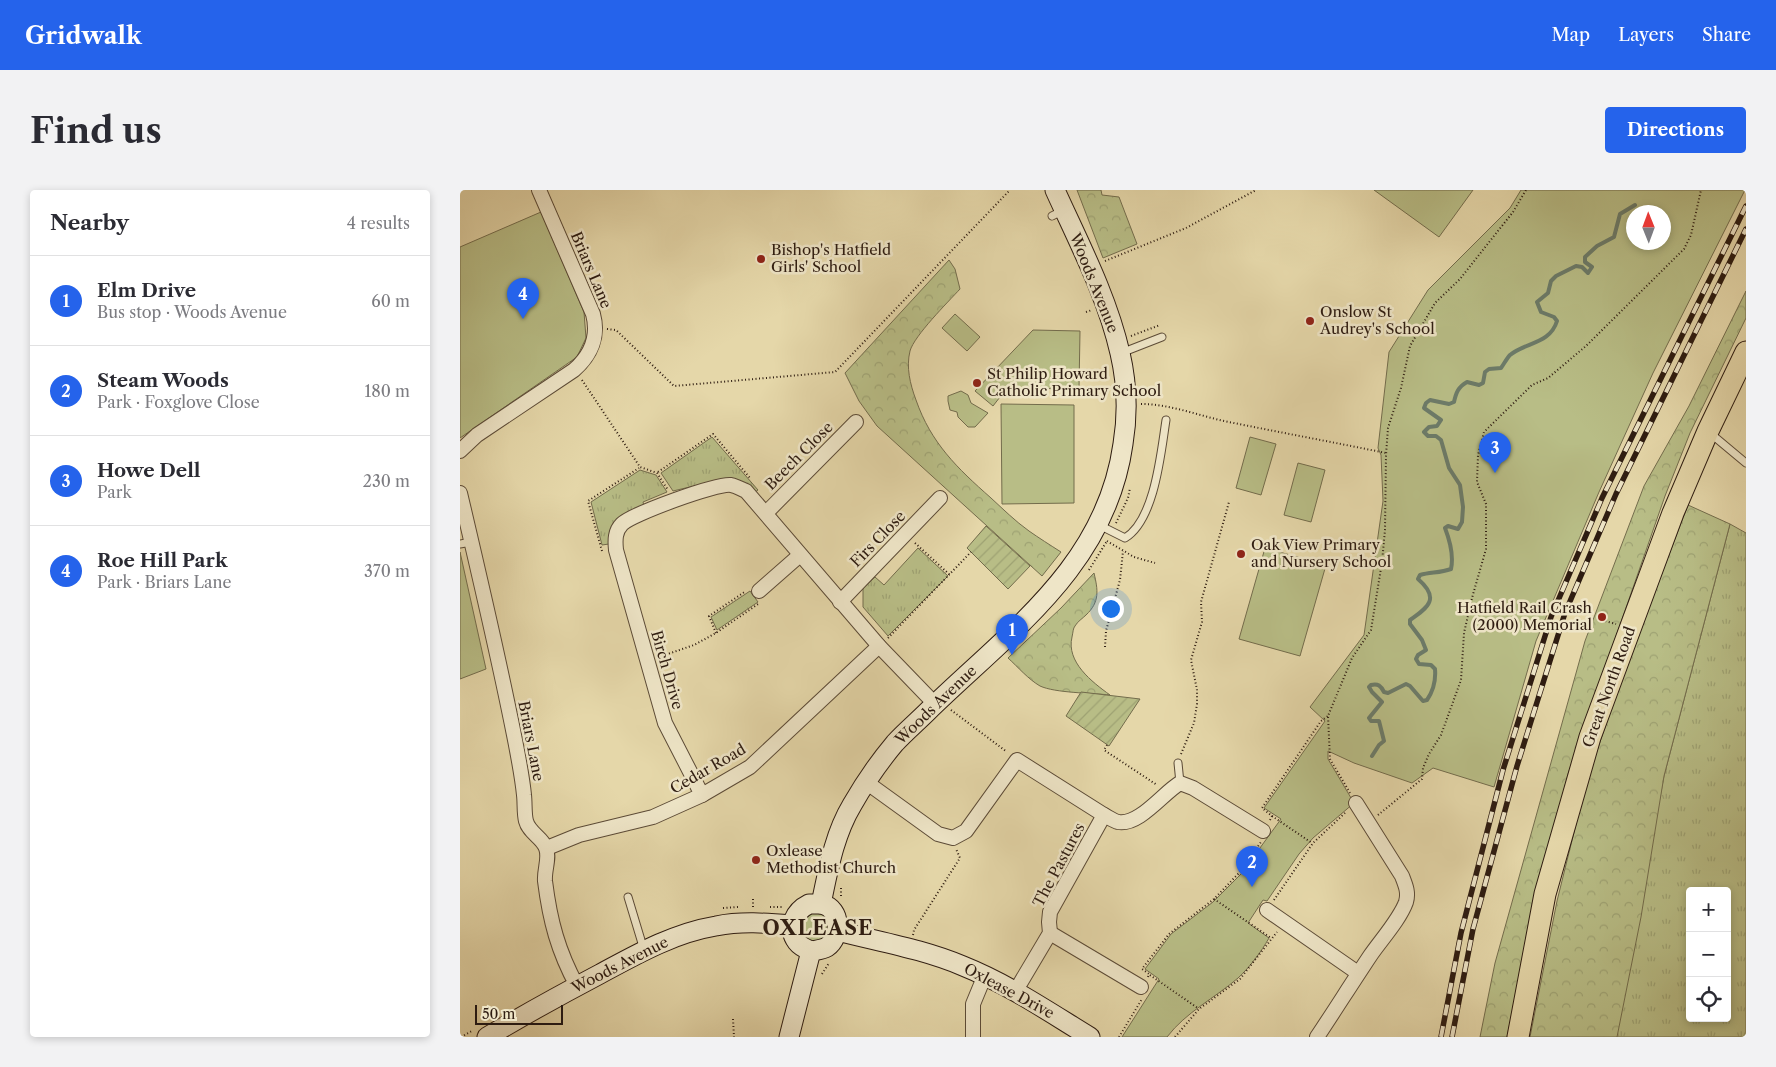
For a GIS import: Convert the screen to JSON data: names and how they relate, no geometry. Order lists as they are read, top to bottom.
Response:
{
  "streets": {
    "main road": ["Great North Road"],
    "street": [
      "Briars Lane",
      "Woods Avenue",
      "Beech Close",
      "Firs Close",
      "Birch Drive",
      "Cedar Road",
      "The Pastures",
      "Oxlease Drive"
    ]
  },
  "crossings": [
    ["Briars Lane", "Cedar Road"],
    ["Woods Avenue", "Oxlease Drive"],
    ["Birch Drive", "Cedar Road"],
    ["The Pastures", "Oxlease Drive"]
  ],
  "districts": ["OXLEASE"],
  "places": [
    "Bishop's Hatfield Girls' School",
    "Onslow St Audrey's School",
    "St Philip Howard Catholic Primary School",
    "Oak View Primary and Nursery School",
    "Hatfield Rail Crash (2000) Memorial",
    "Oxlease Methodist Church"
  ],
  "scale_bar": "50 m",
  "north": "top",
  "page": {
    "header": "Gridwalk",
    "nav": ["Map", "Layers", "Share"],
    "buttons": "Directions",
    "title": "Find us",
    "heading": ["Nearby", "4 results"],
    "list": [
      {
        "mark": "1",
        "name": "Elm Drive",
        "note": "Bus stop · Woods Avenue",
        "value": "60 m"
      },
      {
        "mark": "2",
        "name": "Steam Woods",
        "note": "Park · Foxglove Close",
        "value": "180 m"
      },
      {
        "mark": "3",
        "name": "Howe Dell",
        "note": "Park",
        "value": "230 m"
      },
      {
        "mark": "4",
        "name": "Roe Hill Park",
        "note": "Park · Briars Lane",
        "value": "370 m"
      }
    ],
    "pins": [
      "4",
      "3",
      "1",
      "2"
    ],
    "map_buttons": ["+", "−"],
    "scale": "50 m"
  }
}
